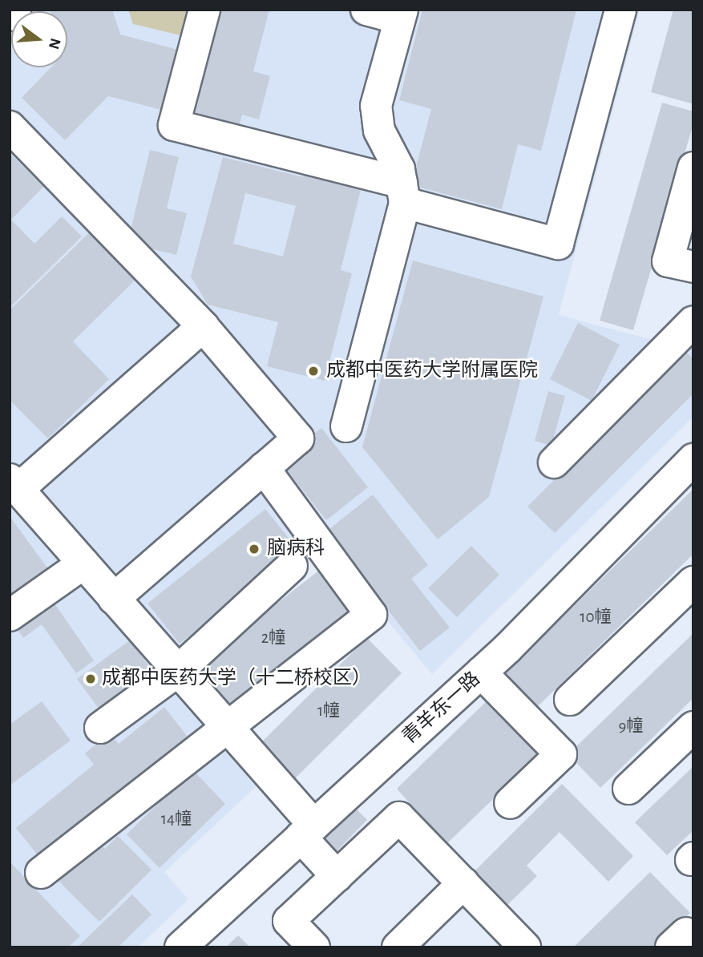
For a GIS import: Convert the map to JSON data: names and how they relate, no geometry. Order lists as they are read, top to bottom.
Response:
{
  "streets": {
    "street": ["青羊东一路"]
  },
  "places": ["成都中医药大学附属医院", "脑病科", "成都中医药大学（十二桥校区）"],
  "house_numbers": [
    "10幢",
    "2幢",
    "1幢",
    "9幢",
    "14幢"
  ],
  "north": "right"
}
